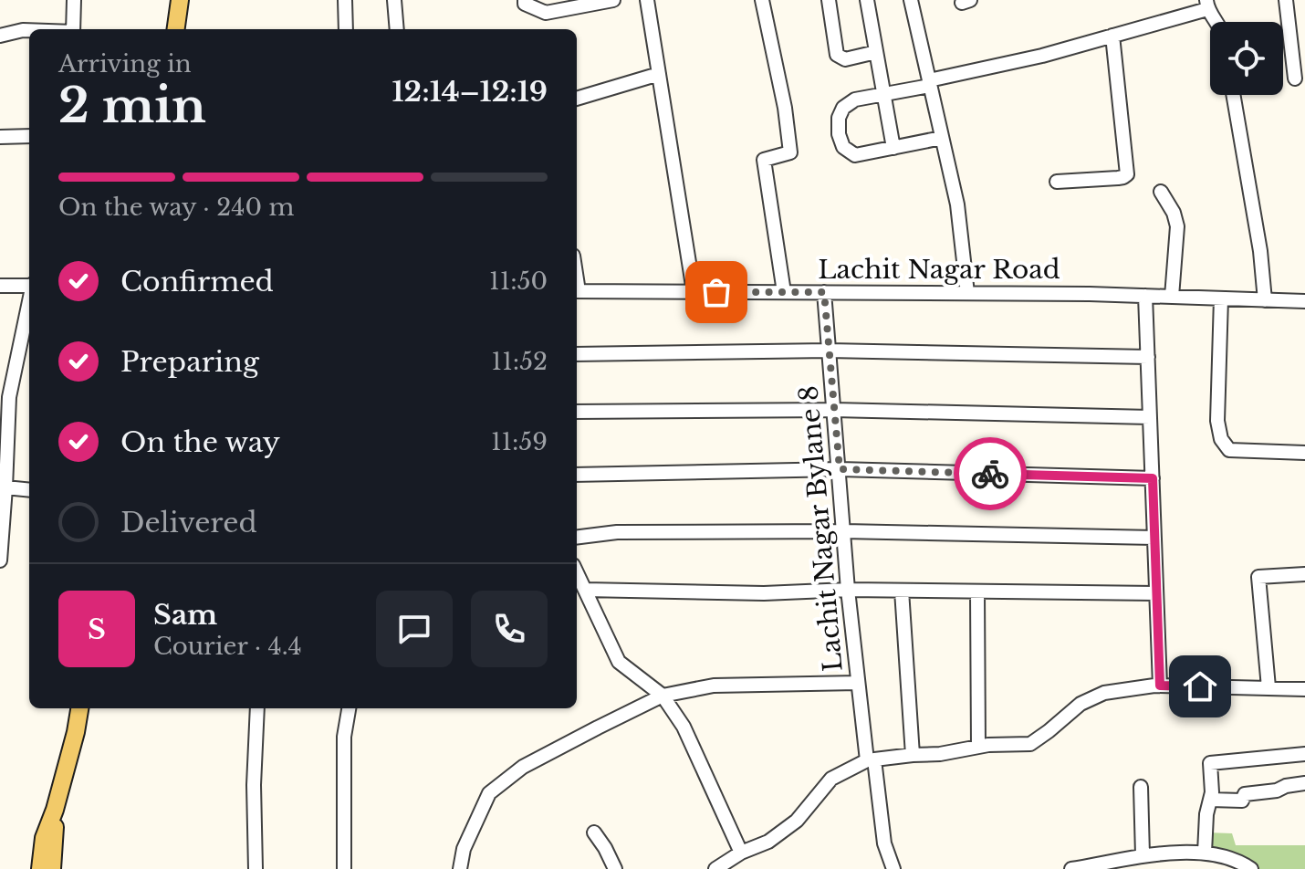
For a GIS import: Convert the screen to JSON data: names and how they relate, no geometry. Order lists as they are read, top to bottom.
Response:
{
  "streets": {
    "street": ["Lachit Nagar Road", "Lachit Nagar Bylane 8"]
  },
  "crossings": [
    ["Lachit Nagar Road", "Lachit Nagar Bylane 8"]
  ],
  "page": {
    "heading": ["2 min", "Arriving in", "12:14–12:19"],
    "panel": ["Sam", "Courier · 4.4"],
    "bar": "On the way · 240 m",
    "list": [
      ["Confirmed", "11:50"],
      ["Preparing", "11:52"],
      ["On the way", "11:59"],
      "Delivered"
    ],
    "round": "S"
  }
}
